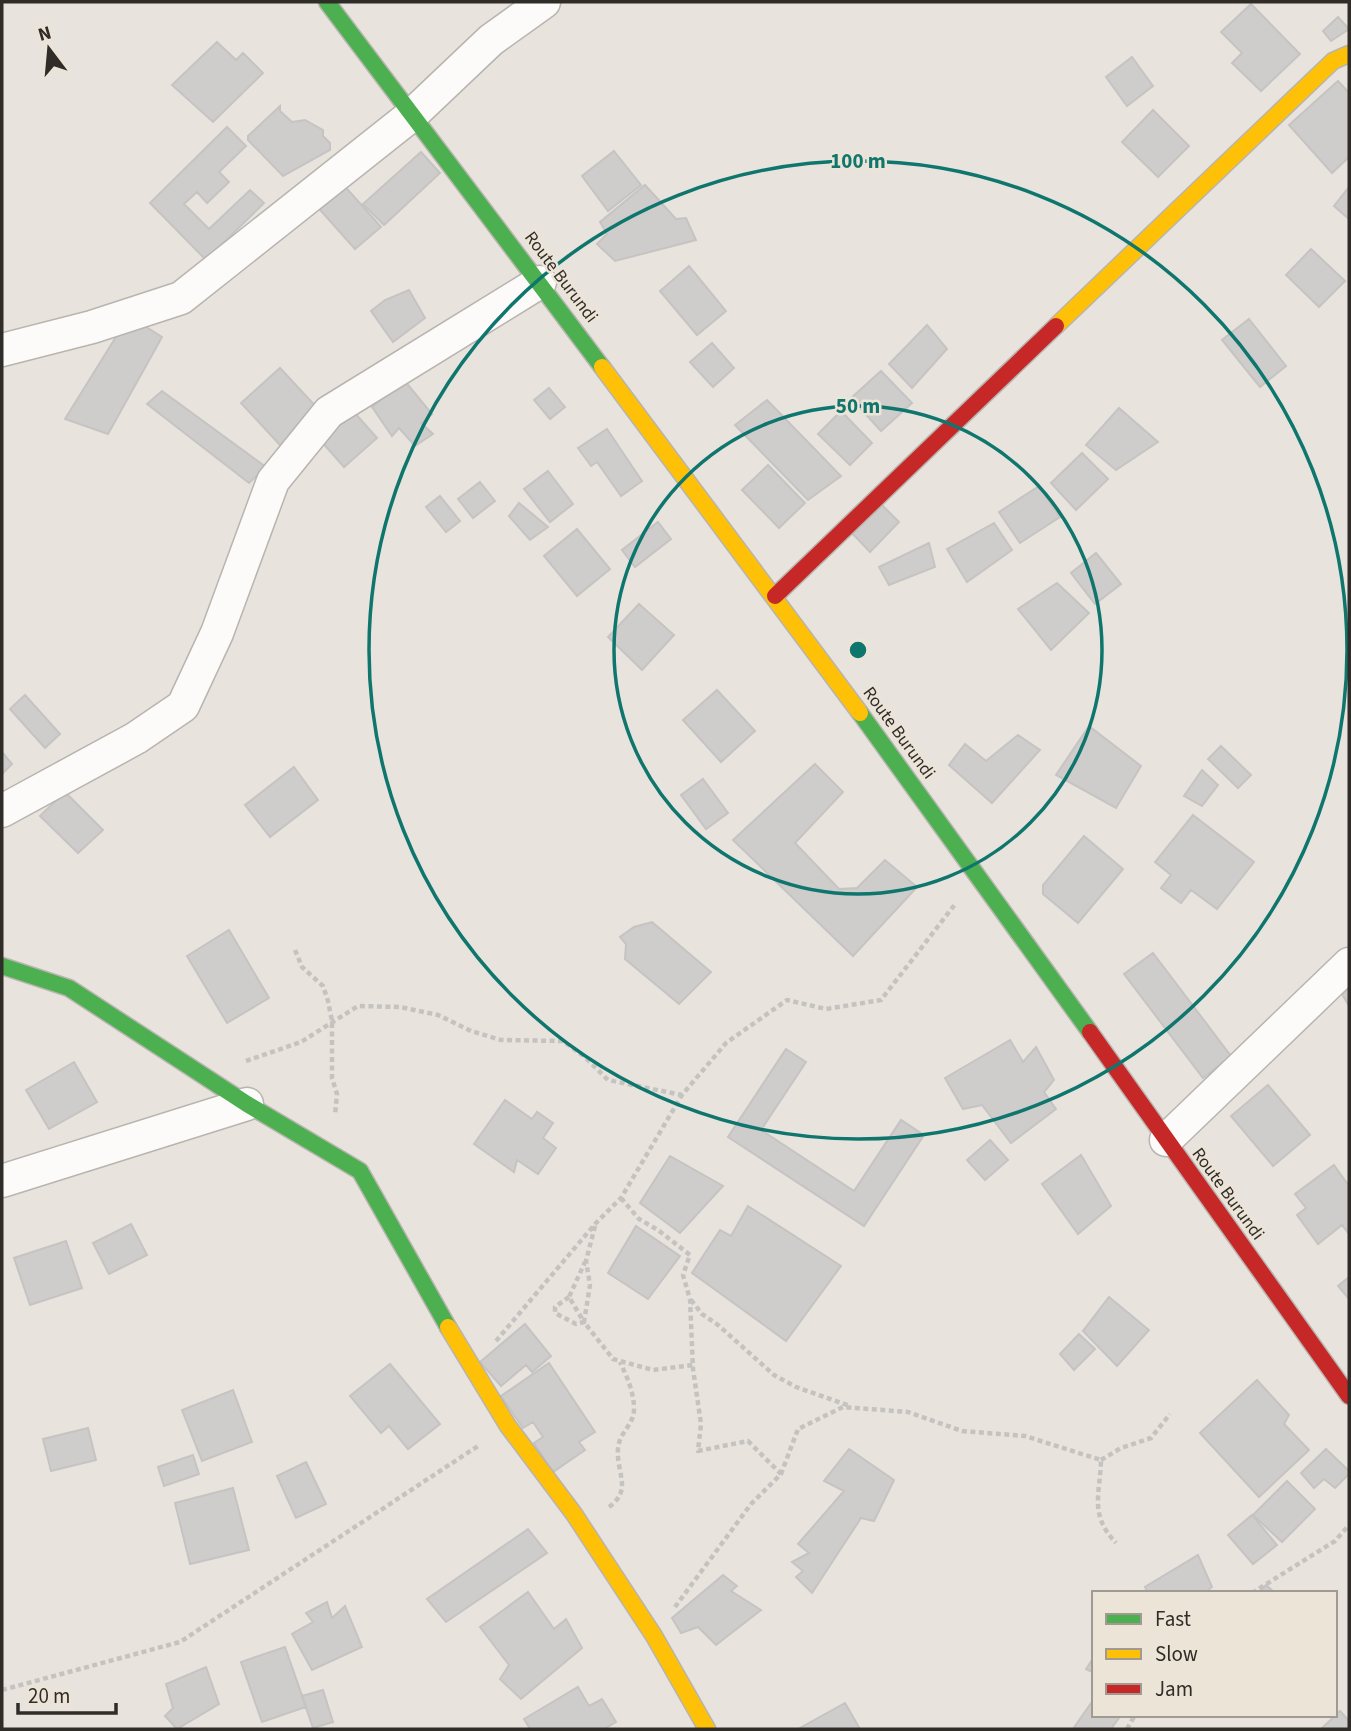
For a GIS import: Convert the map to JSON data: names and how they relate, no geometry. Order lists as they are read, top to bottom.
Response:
{
  "streets": {
    "street": ["Route Burundi"]
  },
  "legend": ["Fast", "Slow", "Jam"],
  "scale_bar": "20 m",
  "north": "top",
  "rings": ["100 m", "50 m"]
}
